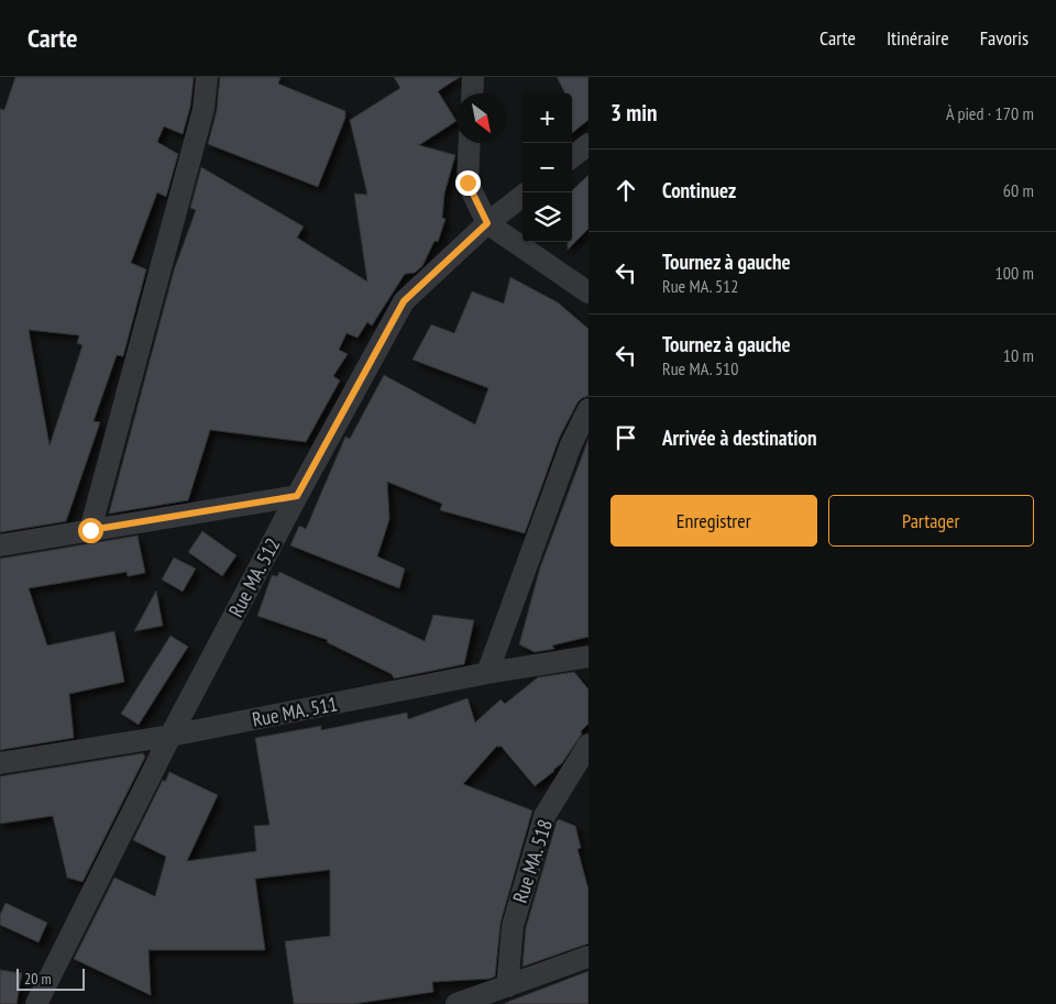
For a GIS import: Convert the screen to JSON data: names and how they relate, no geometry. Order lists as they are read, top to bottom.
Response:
{
  "streets": {
    "street": ["Rue MA. 512", "Rue MA. 511", "Rue MA. 518"]
  },
  "crossings": [
    ["Rue MA. 512", "Rue MA. 511"]
  ],
  "scale_bar": "20 m",
  "north": "bottom right",
  "page": {
    "header": "Carte",
    "nav": ["Carte", "Itinéraire", "Favoris"],
    "heading": ["3 min", "À pied · 170 m"],
    "map_buttons": ["+", "−"],
    "list": [
      ["Continuez", "60 m"],
      ["Tournez à gauche", "Rue MA. 512", "100 m"],
      ["Tournez à gauche", "Rue MA. 510", "10 m"],
      "Arrivée à destination"
    ],
    "buttons": ["Enregistrer", "Partager"],
    "scale": "20 m"
  }
}
